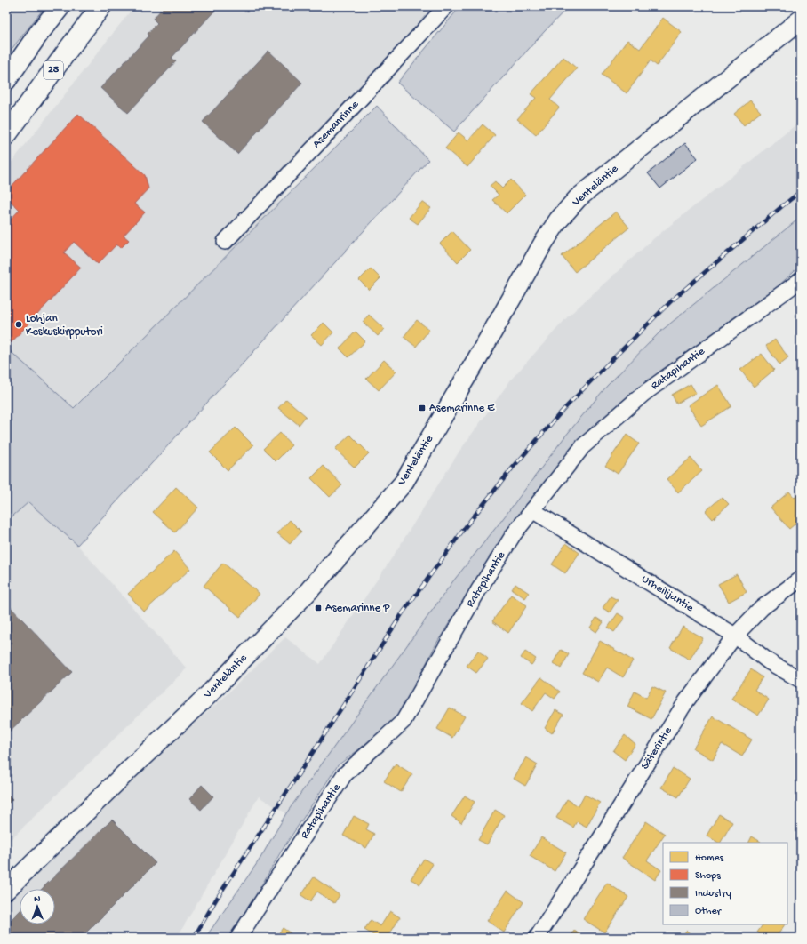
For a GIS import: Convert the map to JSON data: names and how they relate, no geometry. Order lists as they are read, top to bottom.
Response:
{
  "streets": {
    "highway": ["25"],
    "street": [
      "Asemanrinne",
      "Venteläntie",
      "Ratapihantie",
      "Urheilijantie",
      "Säterintie"
    ]
  },
  "crossings": [
    ["Ratapihantie", "Urheilijantie"],
    ["Urheilijantie", "Säterintie"]
  ],
  "places": {
    "other": ["Lohjan Keskuskirpputori"],
    "transit": ["Asemarinne E", "Asemarinne P"]
  },
  "legend": [
    "Homes",
    "Shops",
    "Industry",
    "Other"
  ],
  "north": "top"
}
